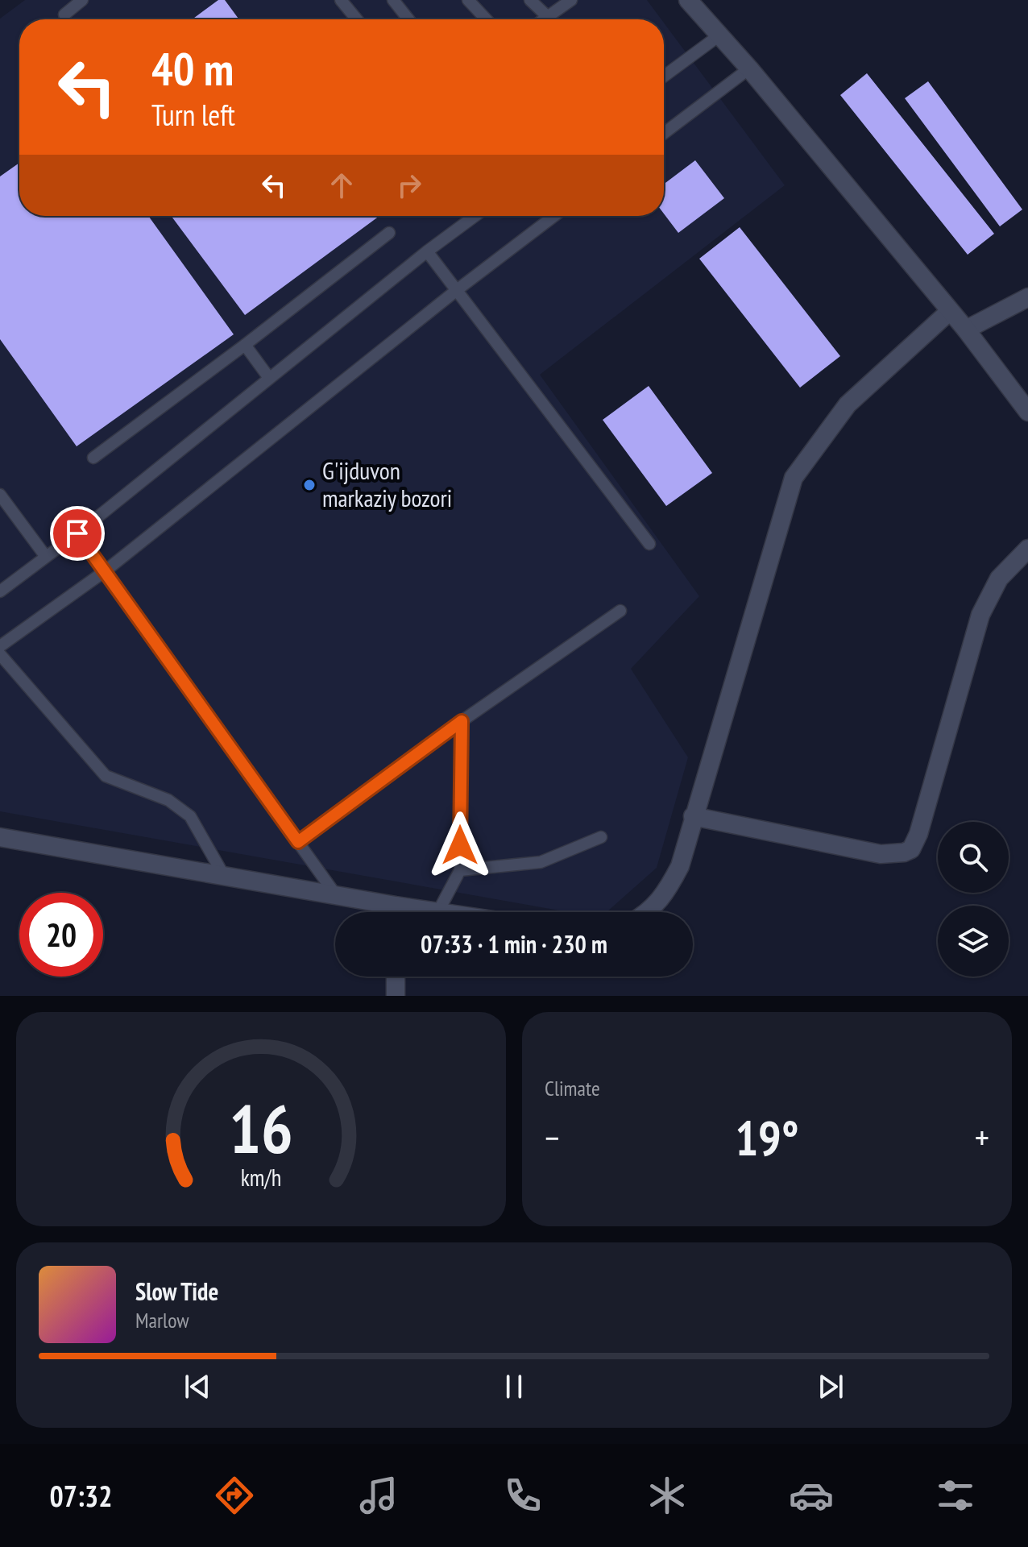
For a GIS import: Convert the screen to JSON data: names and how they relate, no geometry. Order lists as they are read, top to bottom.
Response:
{
  "places": ["G'ijduvon markaziy bozori"],
  "page": {
    "turn": ["40 m", "Turn left"],
    "limit": "20",
    "trip": "07:33 · 1 min · 230 m",
    "tile": "Climate",
    "heat": ["−", "19°", "+"],
    "song": ["Slow Tide", "Marlow"],
    "tabs": "07:32",
    "gauge": ["16", "km/h"]
  }
}
